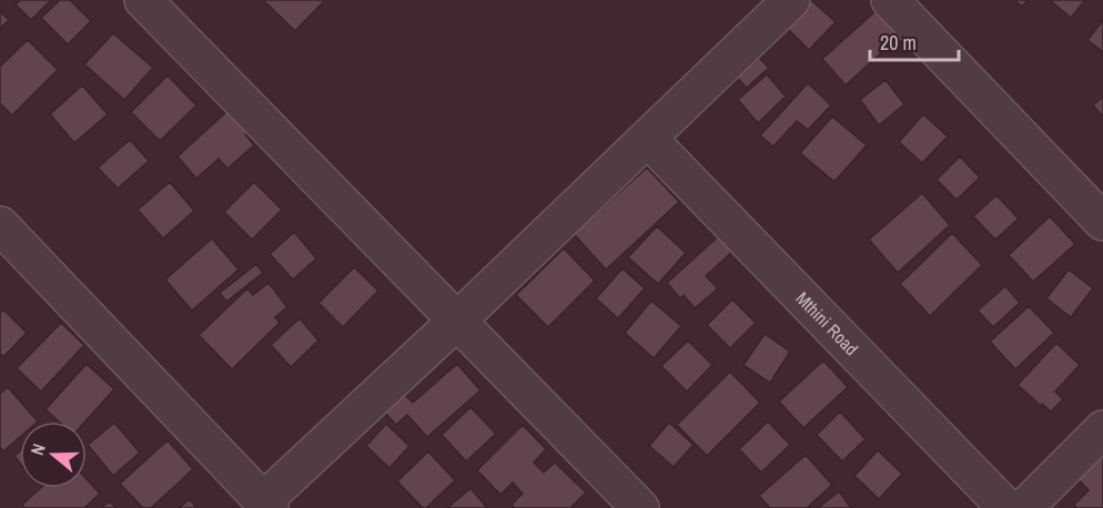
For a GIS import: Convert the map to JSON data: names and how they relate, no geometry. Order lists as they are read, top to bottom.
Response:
{
  "streets": {
    "street": ["Mthini Road"]
  },
  "scale_bar": "20 m",
  "north": "left"
}
